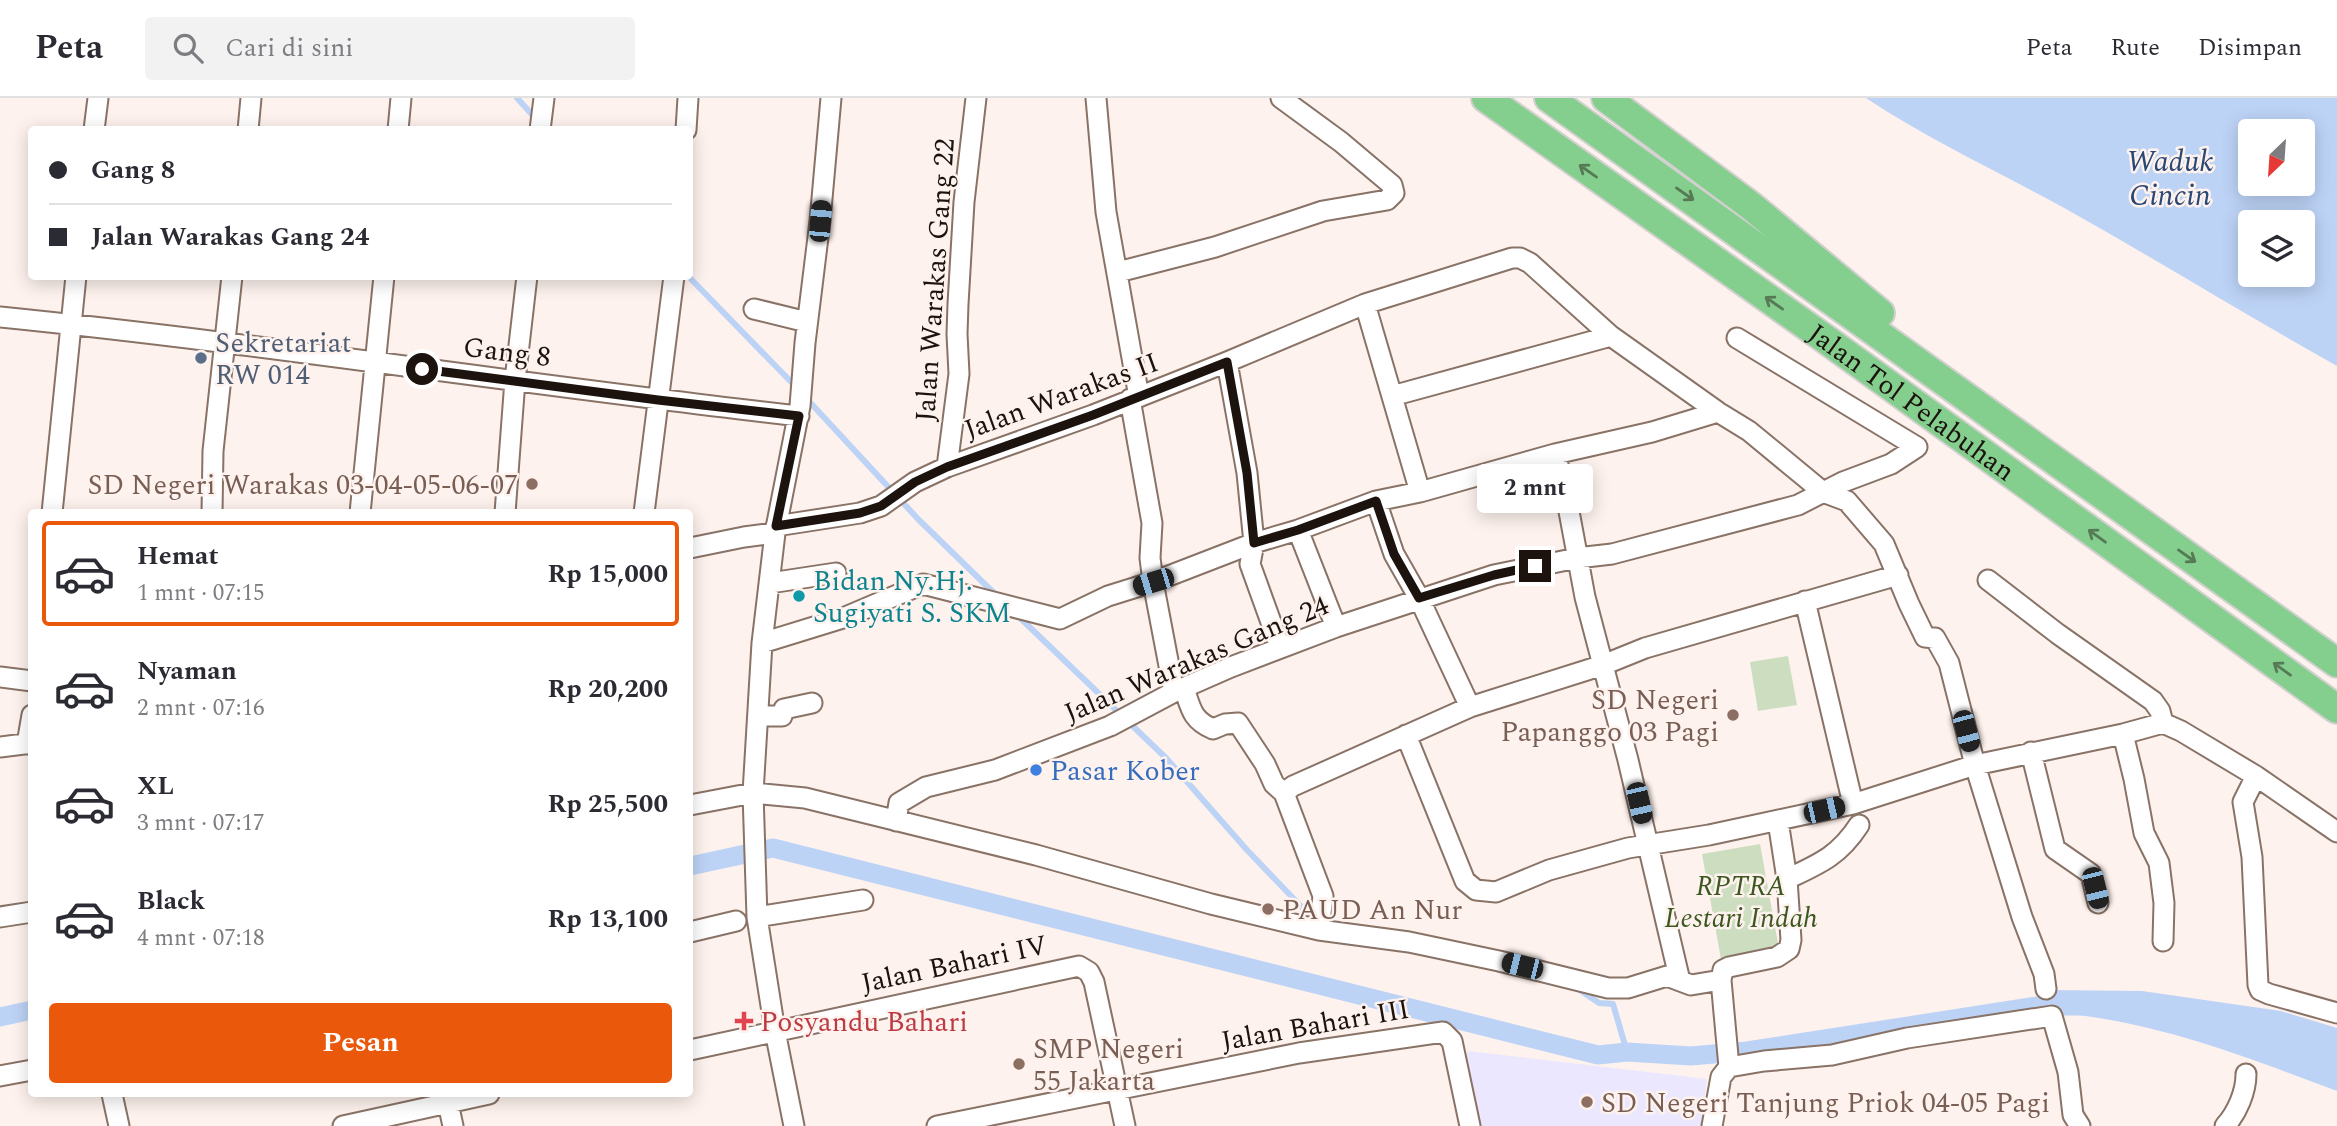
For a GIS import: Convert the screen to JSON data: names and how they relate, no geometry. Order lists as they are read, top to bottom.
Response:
{
  "streets": {
    "highway": ["Jalan Tol Pelabuhan"],
    "street": [
      "Jalan Warakas Gang 22",
      "Gang 8",
      "Jalan Warakas II",
      "Jalan Warakas Gang 24",
      "Jalan Bahari IV",
      "Jalan Bahari III"
    ]
  },
  "crossings": [
    ["Jalan Warakas Gang 22", "Jalan Warakas II"],
    ["Jalan Bahari IV", "Jalan Bahari III"]
  ],
  "water": ["Waduk Cincin"],
  "parks": ["RPTRA Lestari Indah"],
  "places": {
    "other": [
      "Sekretariat RW 014",
      "SD Negeri Warakas 03-04-05-06-07",
      "Bidan Ny.Hj. Sugiyati S. SKM",
      "SD Negeri Papanggo 03 Pagi",
      "Pasar Kober",
      "PAUD An Nur",
      "SMP Negeri 55 Jakarta",
      "SD Negeri Tanjung Priok 04-05 Pagi"
    ],
    "health": ["Posyandu Bahari"]
  },
  "north": "bottom left",
  "page": {
    "header": "Peta",
    "search": "Cari di sini",
    "nav": ["Peta", "Rute", "Disimpan"],
    "banner": ["Gang 8", "Jalan Warakas Gang 24"],
    "bubble": "2 mnt",
    "list": [
      {
        "name": "Hemat",
        "note": "1 mnt · 07:15",
        "value": "Rp 15,000"
      },
      {
        "name": "Nyaman",
        "note": "2 mnt · 07:16",
        "value": "Rp 20,200"
      },
      {
        "name": "XL",
        "note": "3 mnt · 07:17",
        "value": "Rp 25,500"
      },
      {
        "name": "Black",
        "note": "4 mnt · 07:18",
        "value": "Rp 13,100"
      }
    ],
    "buttons": "Pesan"
  }
}
